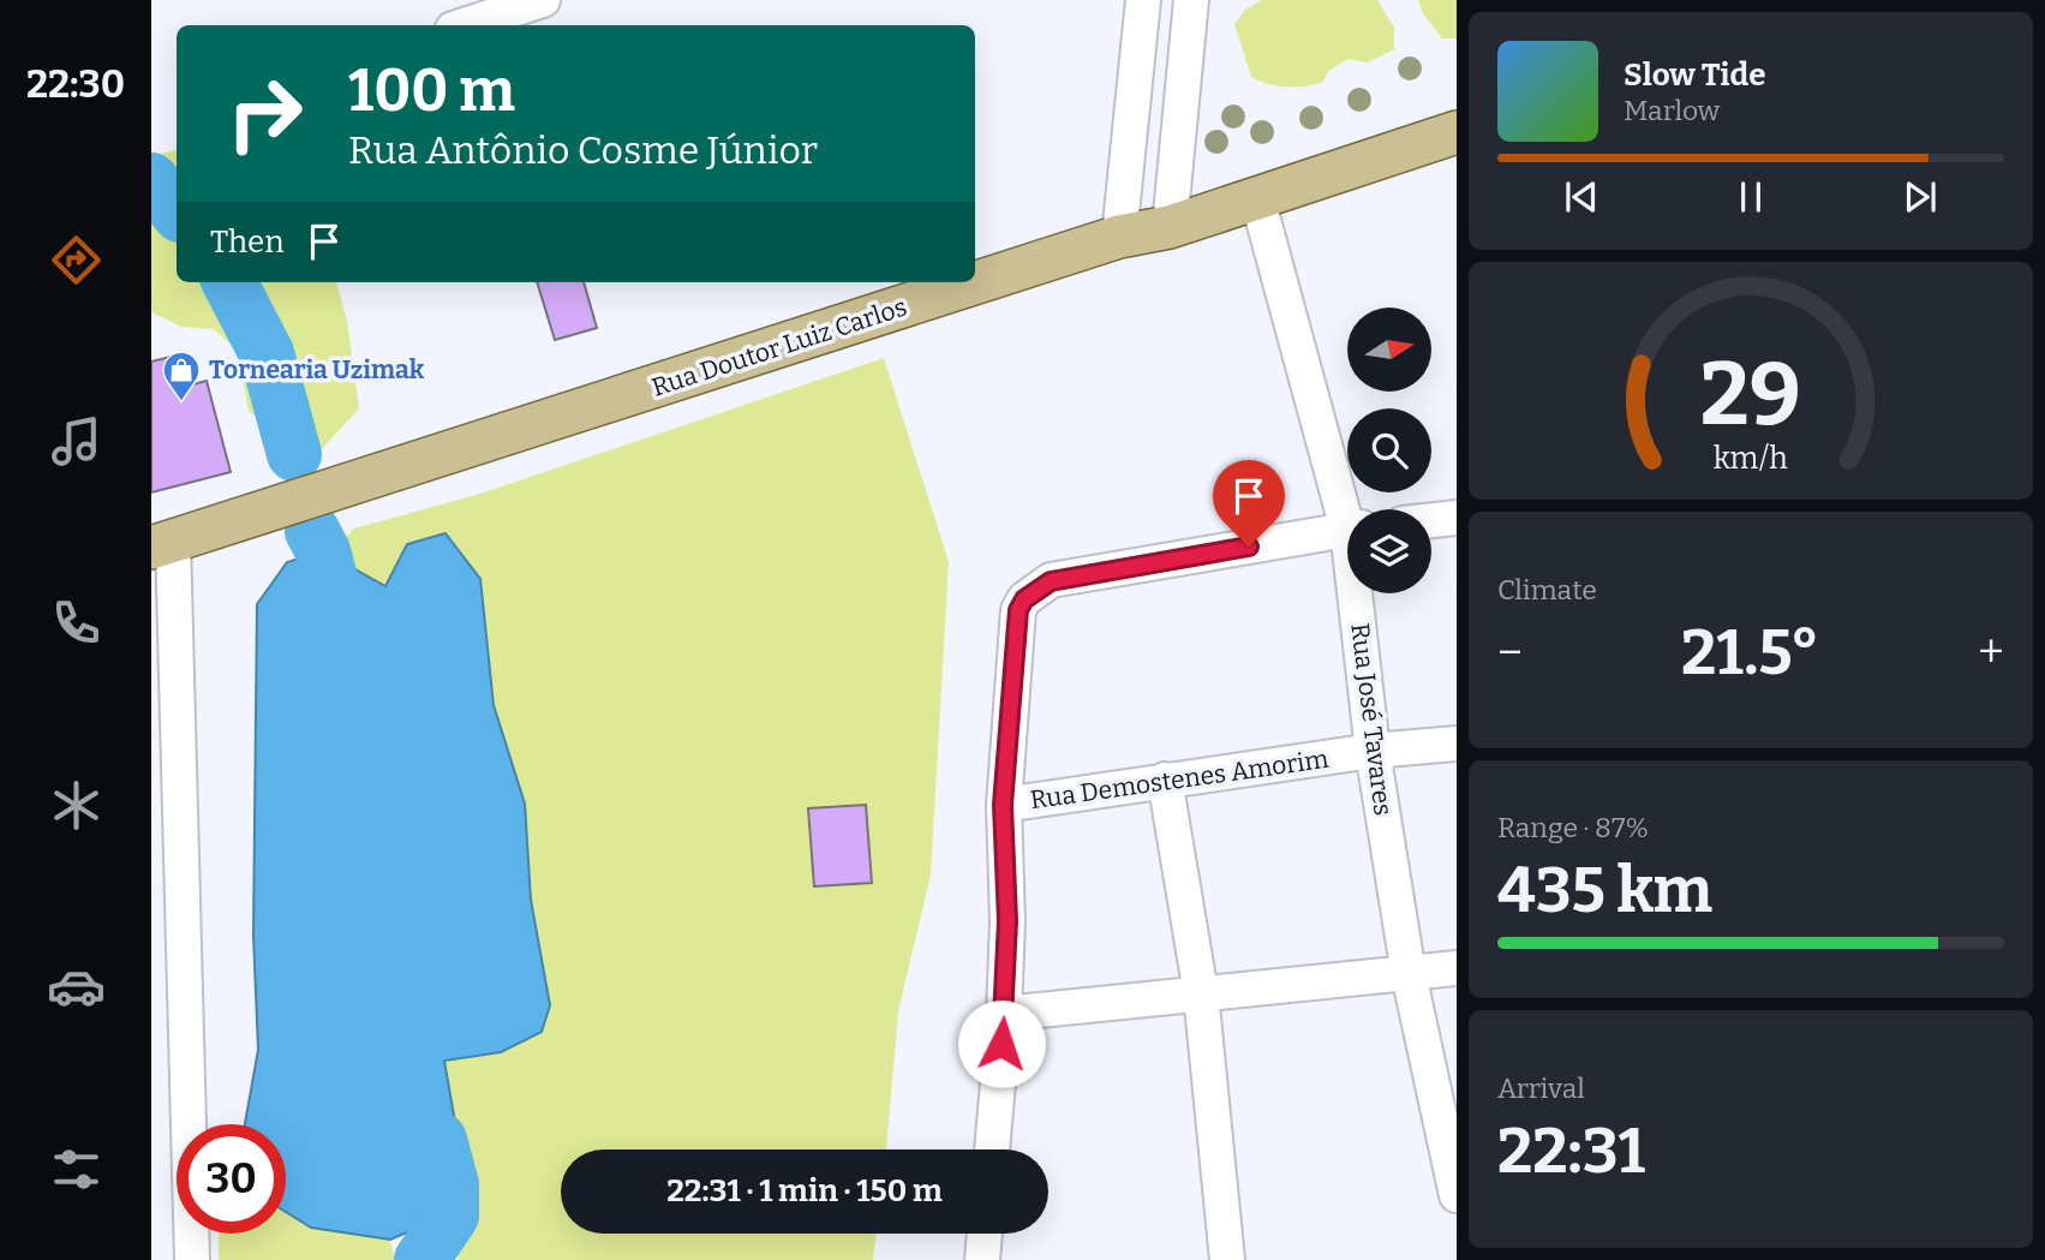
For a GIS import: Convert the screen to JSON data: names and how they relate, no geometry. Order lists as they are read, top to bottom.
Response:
{
  "streets": {
    "main road": ["Rua Doutor Luiz Carlos"],
    "street": ["Rua José Tavares", "Rua Demostenes Amorim"]
  },
  "crossings": [
    ["Rua Doutor Luiz Carlos", "Rua José Tavares"],
    ["Rua José Tavares", "Rua Demostenes Amorim"]
  ],
  "places": {
    "shop": ["Tornearia Uzimak"]
  },
  "north": "right",
  "page": {
    "tabs": "22:30",
    "turn": ["100 m", "Rua Antônio Cosme Júnior"],
    "song": ["Slow Tide", "Marlow"],
    "then": "Then",
    "tile": [
      "Climate",
      ["Range · 87%", "435 km"],
      ["Arrival", "22:31"]
    ],
    "heat": ["−", "21.5°", "+"],
    "limit": "30",
    "trip": "22:31 · 1 min · 150 m",
    "gauge": ["29", "km/h"]
  }
}
